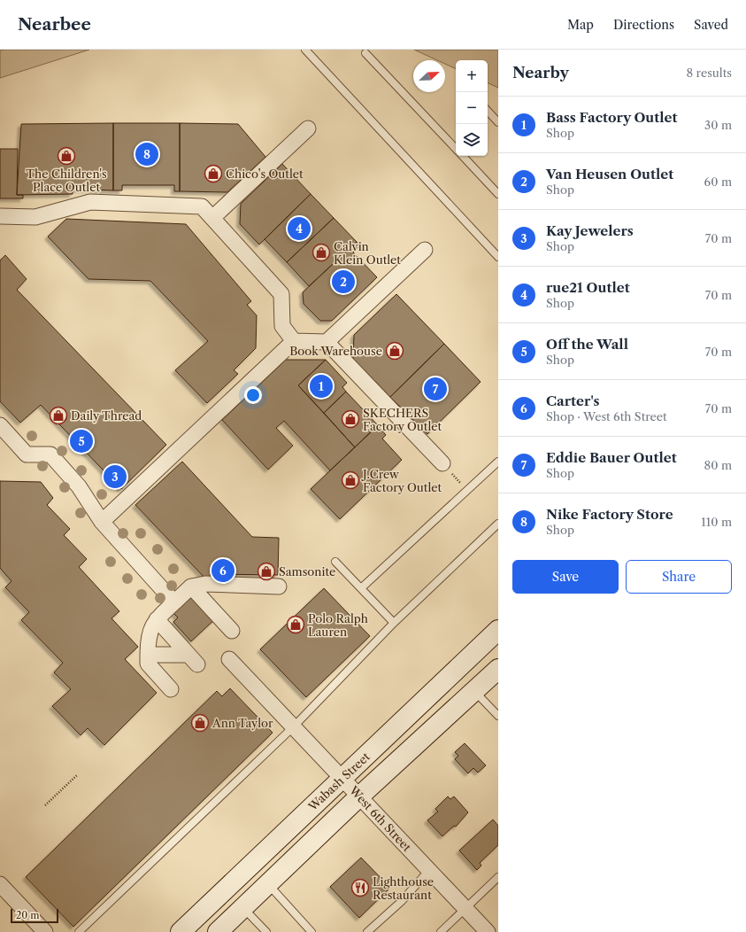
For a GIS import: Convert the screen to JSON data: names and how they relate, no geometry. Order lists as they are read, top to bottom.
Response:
{
  "streets": {
    "street": ["Wabash Street", "West 6th Street"]
  },
  "crossings": [
    ["Wabash Street", "West 6th Street"]
  ],
  "places": {
    "shop": [
      "The Children's Place Outlet",
      "Chico's Outlet",
      "Calvin Klein Outlet",
      "Book Warehouse",
      "Daily Thread",
      "SKECHERS Factory Outlet",
      "J.Crew Factory Outlet",
      "Samsonite",
      "Polo Ralph Lauren",
      "Ann Taylor"
    ],
    "restaurant": ["Lighthouse Restaurant"]
  },
  "scale_bar": "20 m",
  "north": "top right",
  "page": {
    "header": "Nearbee",
    "nav": ["Map", "Directions", "Saved"],
    "heading": ["Nearby", "8 results"],
    "map_buttons": ["+", "−"],
    "list": [
      {
        "mark": "1",
        "name": "Bass Factory Outlet",
        "note": "Shop",
        "value": "30 m"
      },
      {
        "mark": "2",
        "name": "Van Heusen Outlet",
        "note": "Shop",
        "value": "60 m"
      },
      {
        "mark": "3",
        "name": "Kay Jewelers",
        "note": "Shop",
        "value": "70 m"
      },
      {
        "mark": "4",
        "name": "rue21 Outlet",
        "note": "Shop",
        "value": "70 m"
      },
      {
        "mark": "5",
        "name": "Off the Wall",
        "note": "Shop",
        "value": "70 m"
      },
      {
        "mark": "6",
        "name": "Carter's",
        "note": "Shop · West 6th Street",
        "value": "70 m"
      },
      {
        "mark": "7",
        "name": "Eddie Bauer Outlet",
        "note": "Shop",
        "value": "80 m"
      },
      {
        "mark": "8",
        "name": "Nike Factory Store",
        "note": "Shop",
        "value": "110 m"
      }
    ],
    "pins": [
      "8",
      "4",
      "2",
      "1",
      "7",
      "5",
      "3",
      "6"
    ],
    "buttons": ["Save", "Share"],
    "scale": "20 m"
  }
}
